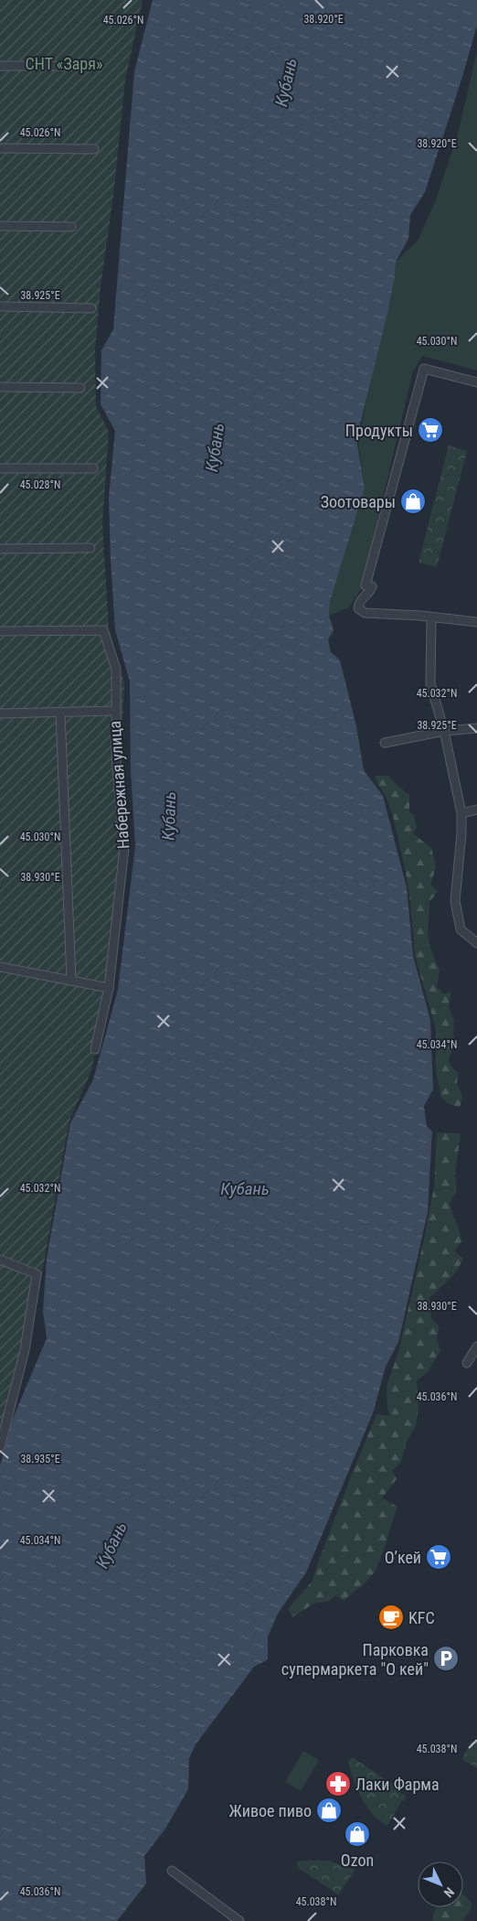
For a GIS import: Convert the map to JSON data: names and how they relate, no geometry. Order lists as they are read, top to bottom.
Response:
{
  "streets": {
    "street": ["Набережная улица"]
  },
  "water": ["Кубань"],
  "parks": ["СНТ «Заря»"],
  "places": {
    "supermarket": ["Продукты", "О’кей"],
    "shop": ["Зоотовары", "Живое пиво", "Ozon"],
    "cafe": ["KFC"],
    "parking": ["Парковка супермаркета \"О кей\""],
    "pharmacy": ["Лаки Фарма"]
  },
  "north": "bottom right",
  "coordinates": [
    "38.920°E",
    "45.026°N",
    "38.925°E",
    "45.030°N",
    "45.028°N",
    "45.032°N",
    "38.930°E",
    "45.034°N",
    "45.036°N",
    "38.935°E",
    "45.038°N"
  ]
}
